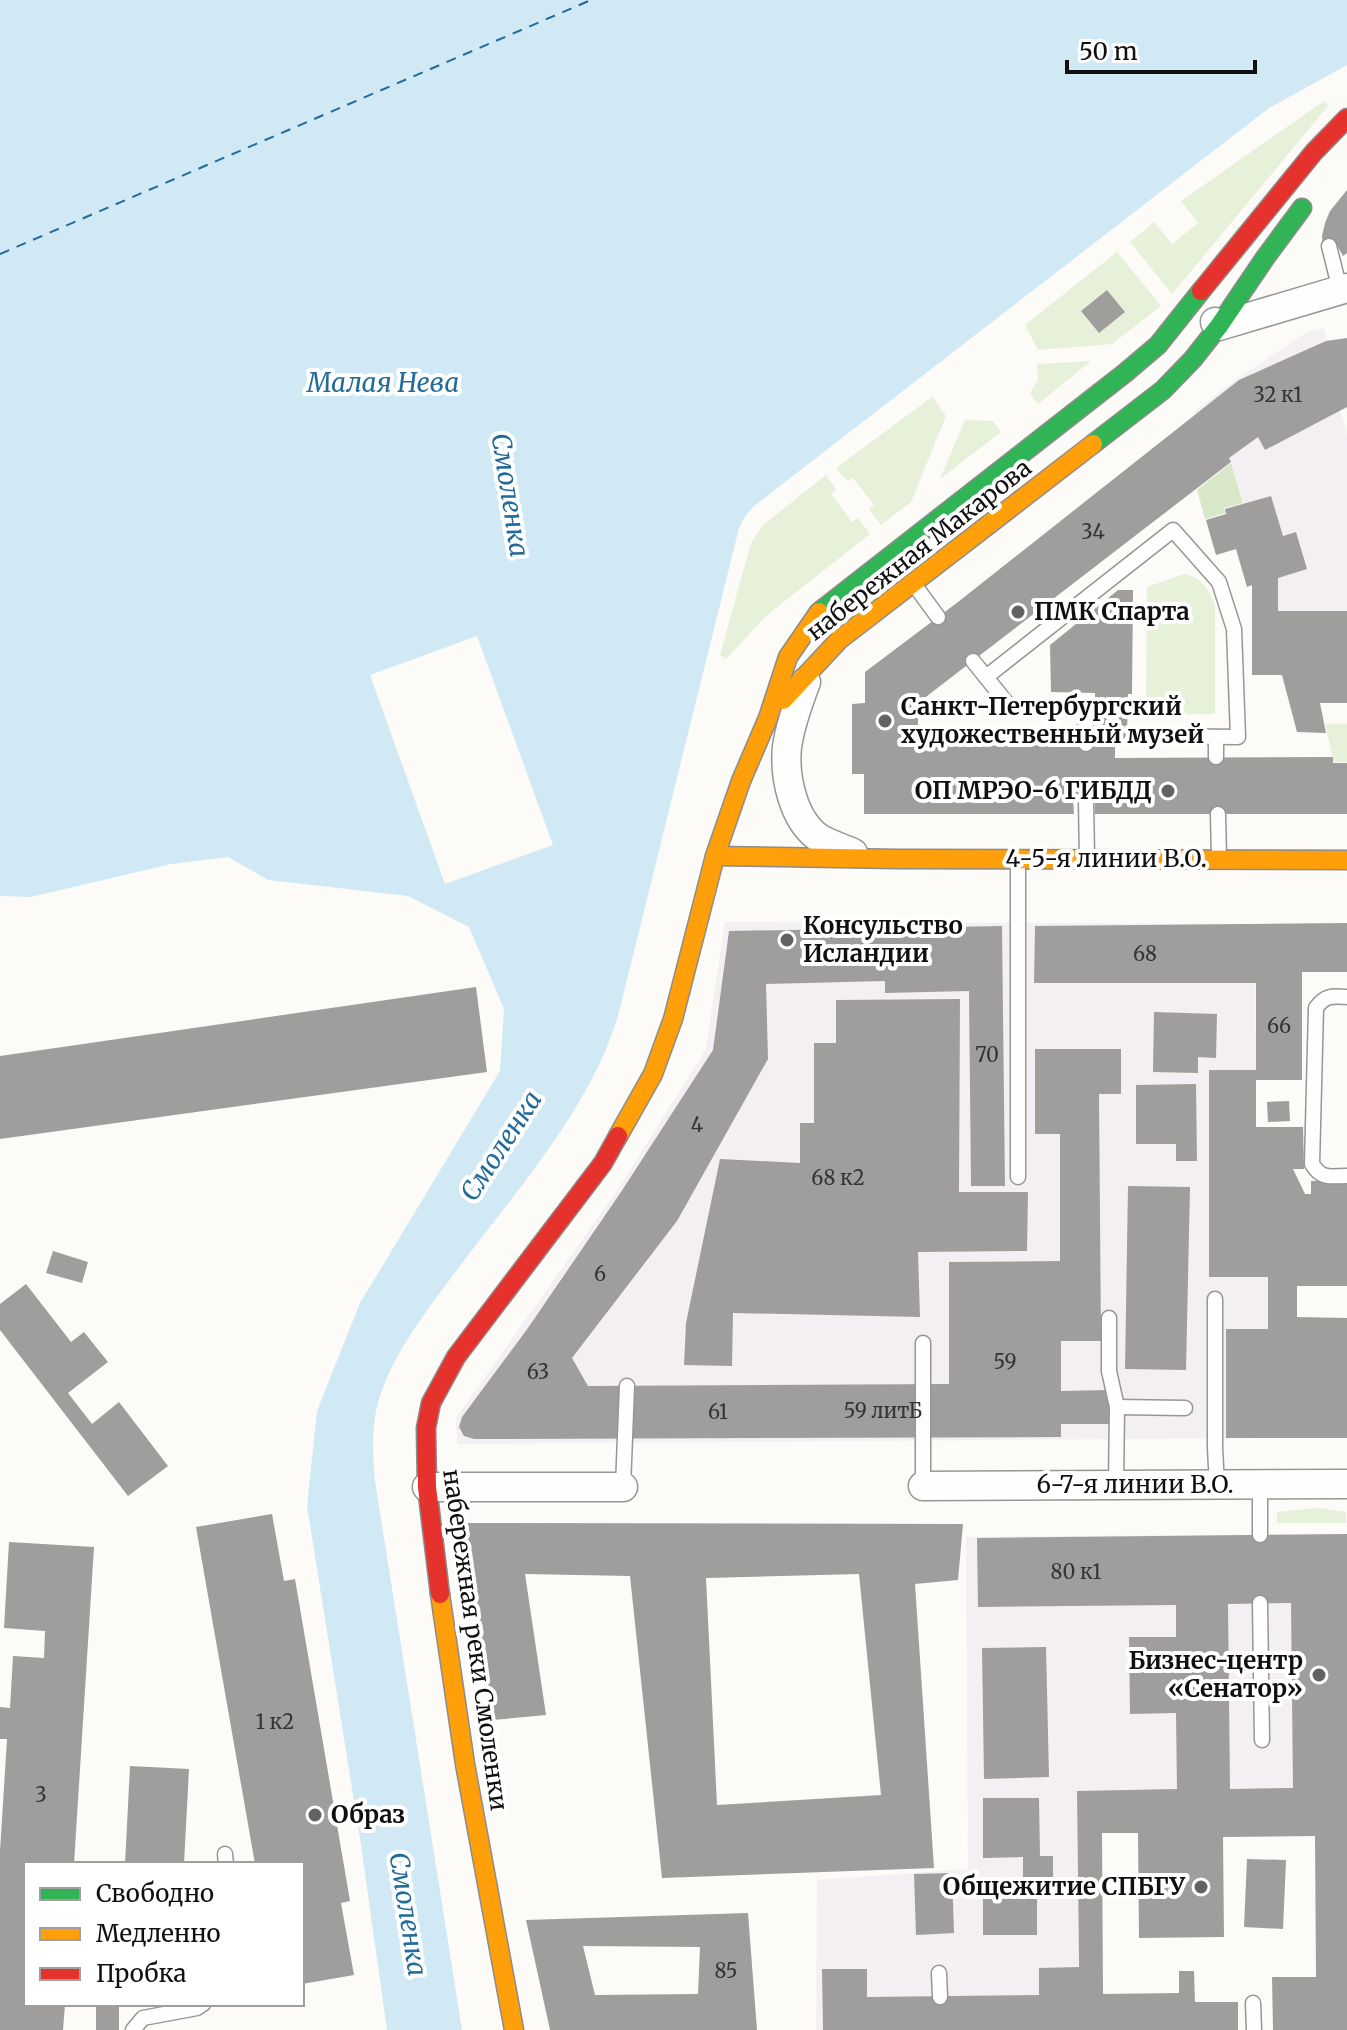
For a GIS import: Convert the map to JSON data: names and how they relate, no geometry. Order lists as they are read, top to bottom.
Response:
{
  "streets": {
    "main road": ["набережная Макарова", "4-5-я линии В.О.", "набережная реки Смоленки"],
    "street": ["6-7-я линии В.О."]
  },
  "crossings": [
    ["набережная Макарова", "4-5-я линии В.О."],
    ["набережная Макарова", "набережная реки Смоленки"],
    ["4-5-я линии В.О.", "набережная реки Смоленки"]
  ],
  "water": ["Малая Нева", "Смоленка"],
  "places": [
    "ПМК Спарта",
    "Санкт-Петербургский художественный музей",
    "ОП МРЭО-6 ГИБДД",
    "Консульство Исландии",
    "Бизнес-центр «Сенатор»",
    "Образ",
    "Общежитие СПБГУ"
  ],
  "house_numbers": [
    "32 к1",
    "34",
    "68",
    "66",
    "70",
    "4",
    "68 к2",
    "6",
    "59",
    "63",
    "59 литБ",
    "61",
    "80 к1",
    "1 к2",
    "3",
    "85"
  ],
  "legend": ["Свободно", "Медленно", "Пробка"],
  "scale_bar": "50 m"
}
